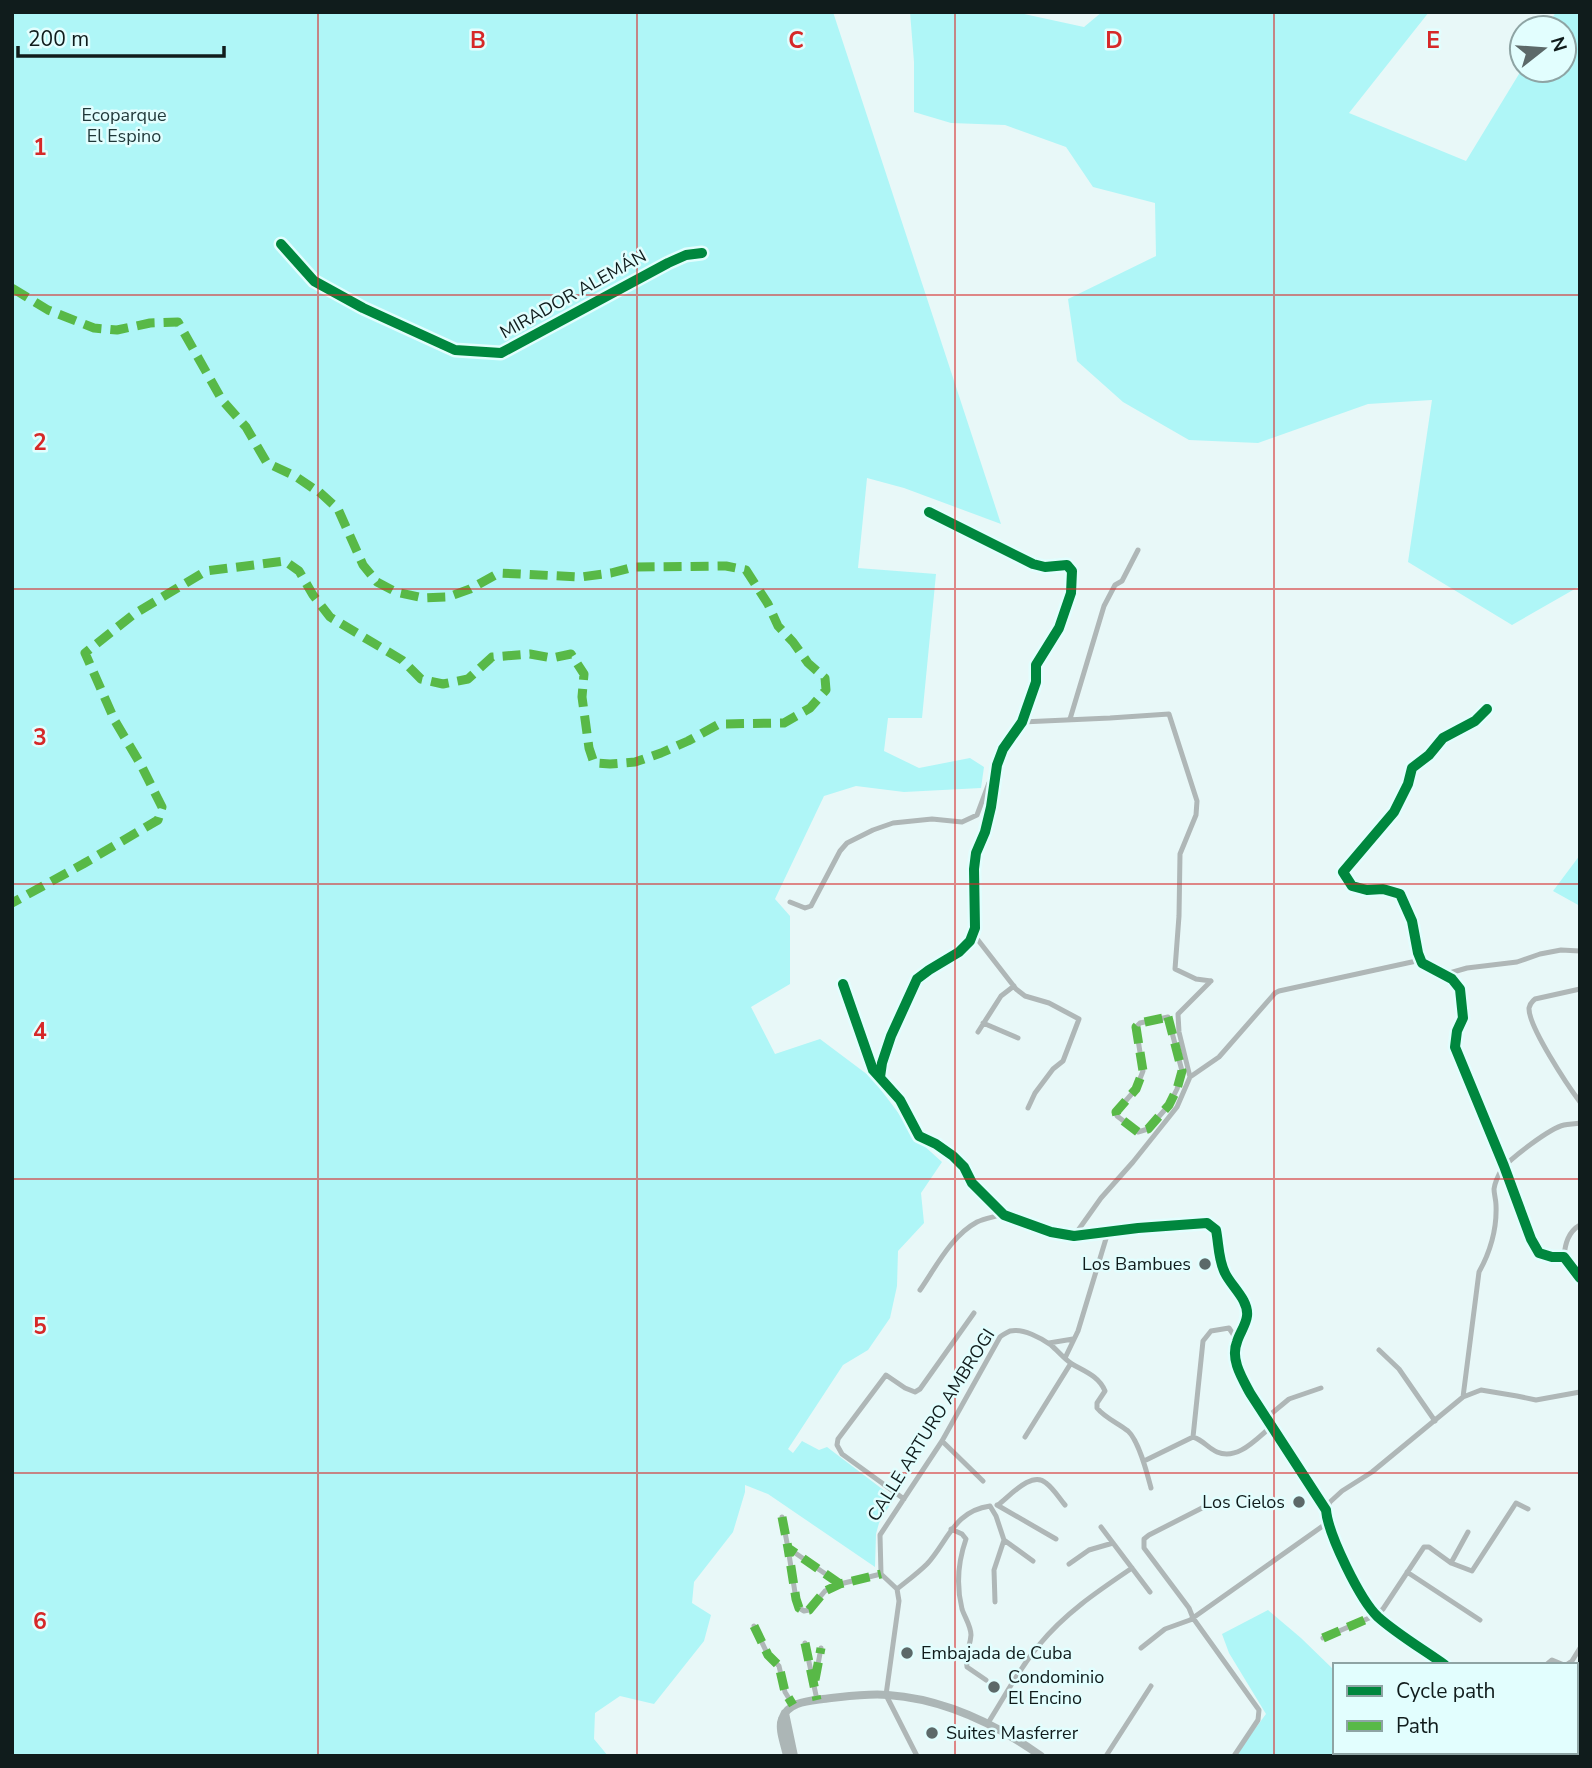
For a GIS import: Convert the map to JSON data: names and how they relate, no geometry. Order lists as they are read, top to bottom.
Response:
{
  "streets": {
    "street": ["CALLE ARTURO AMBROGI"],
    "cycle path": ["MIRADOR ALEMÁN"]
  },
  "parks": ["Ecoparque El Espino"],
  "places": [
    "Los Bambues",
    "Los Cielos",
    "Embajada de Cuba",
    "Condominio El Encino",
    "Suites Masferrer"
  ],
  "legend": ["Cycle path", "Path"],
  "scale_bar": "200 m",
  "north": "right",
  "grid": {
    "columns": [
      "B",
      "C",
      "D",
      "E"
    ],
    "rows": [
      "1",
      "2",
      "3",
      "4",
      "5",
      "6"
    ]
  }
}
